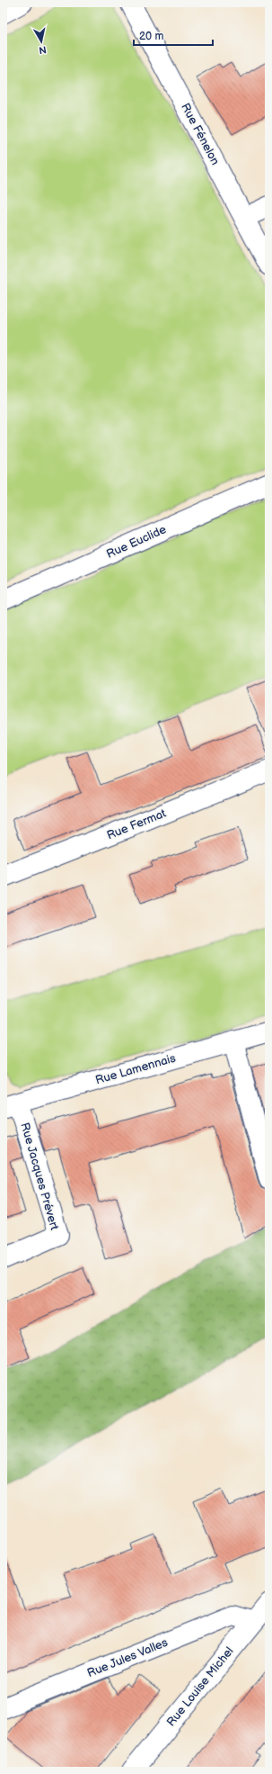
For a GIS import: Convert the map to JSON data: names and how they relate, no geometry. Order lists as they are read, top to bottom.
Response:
{
  "streets": {
    "street": [
      "Rue Fénelon",
      "Rue Euclide",
      "Rue Fermat",
      "Rue Lamennais",
      "Rue Jacques Prévert",
      "Rue Jules Valles",
      "Rue Louise Michel"
    ]
  },
  "crossings": [
    ["Rue Lamennais", "Rue Jacques Prévert"],
    ["Rue Jules Valles", "Rue Louise Michel"]
  ],
  "scale_bar": "20 m",
  "north": "bottom"
}
